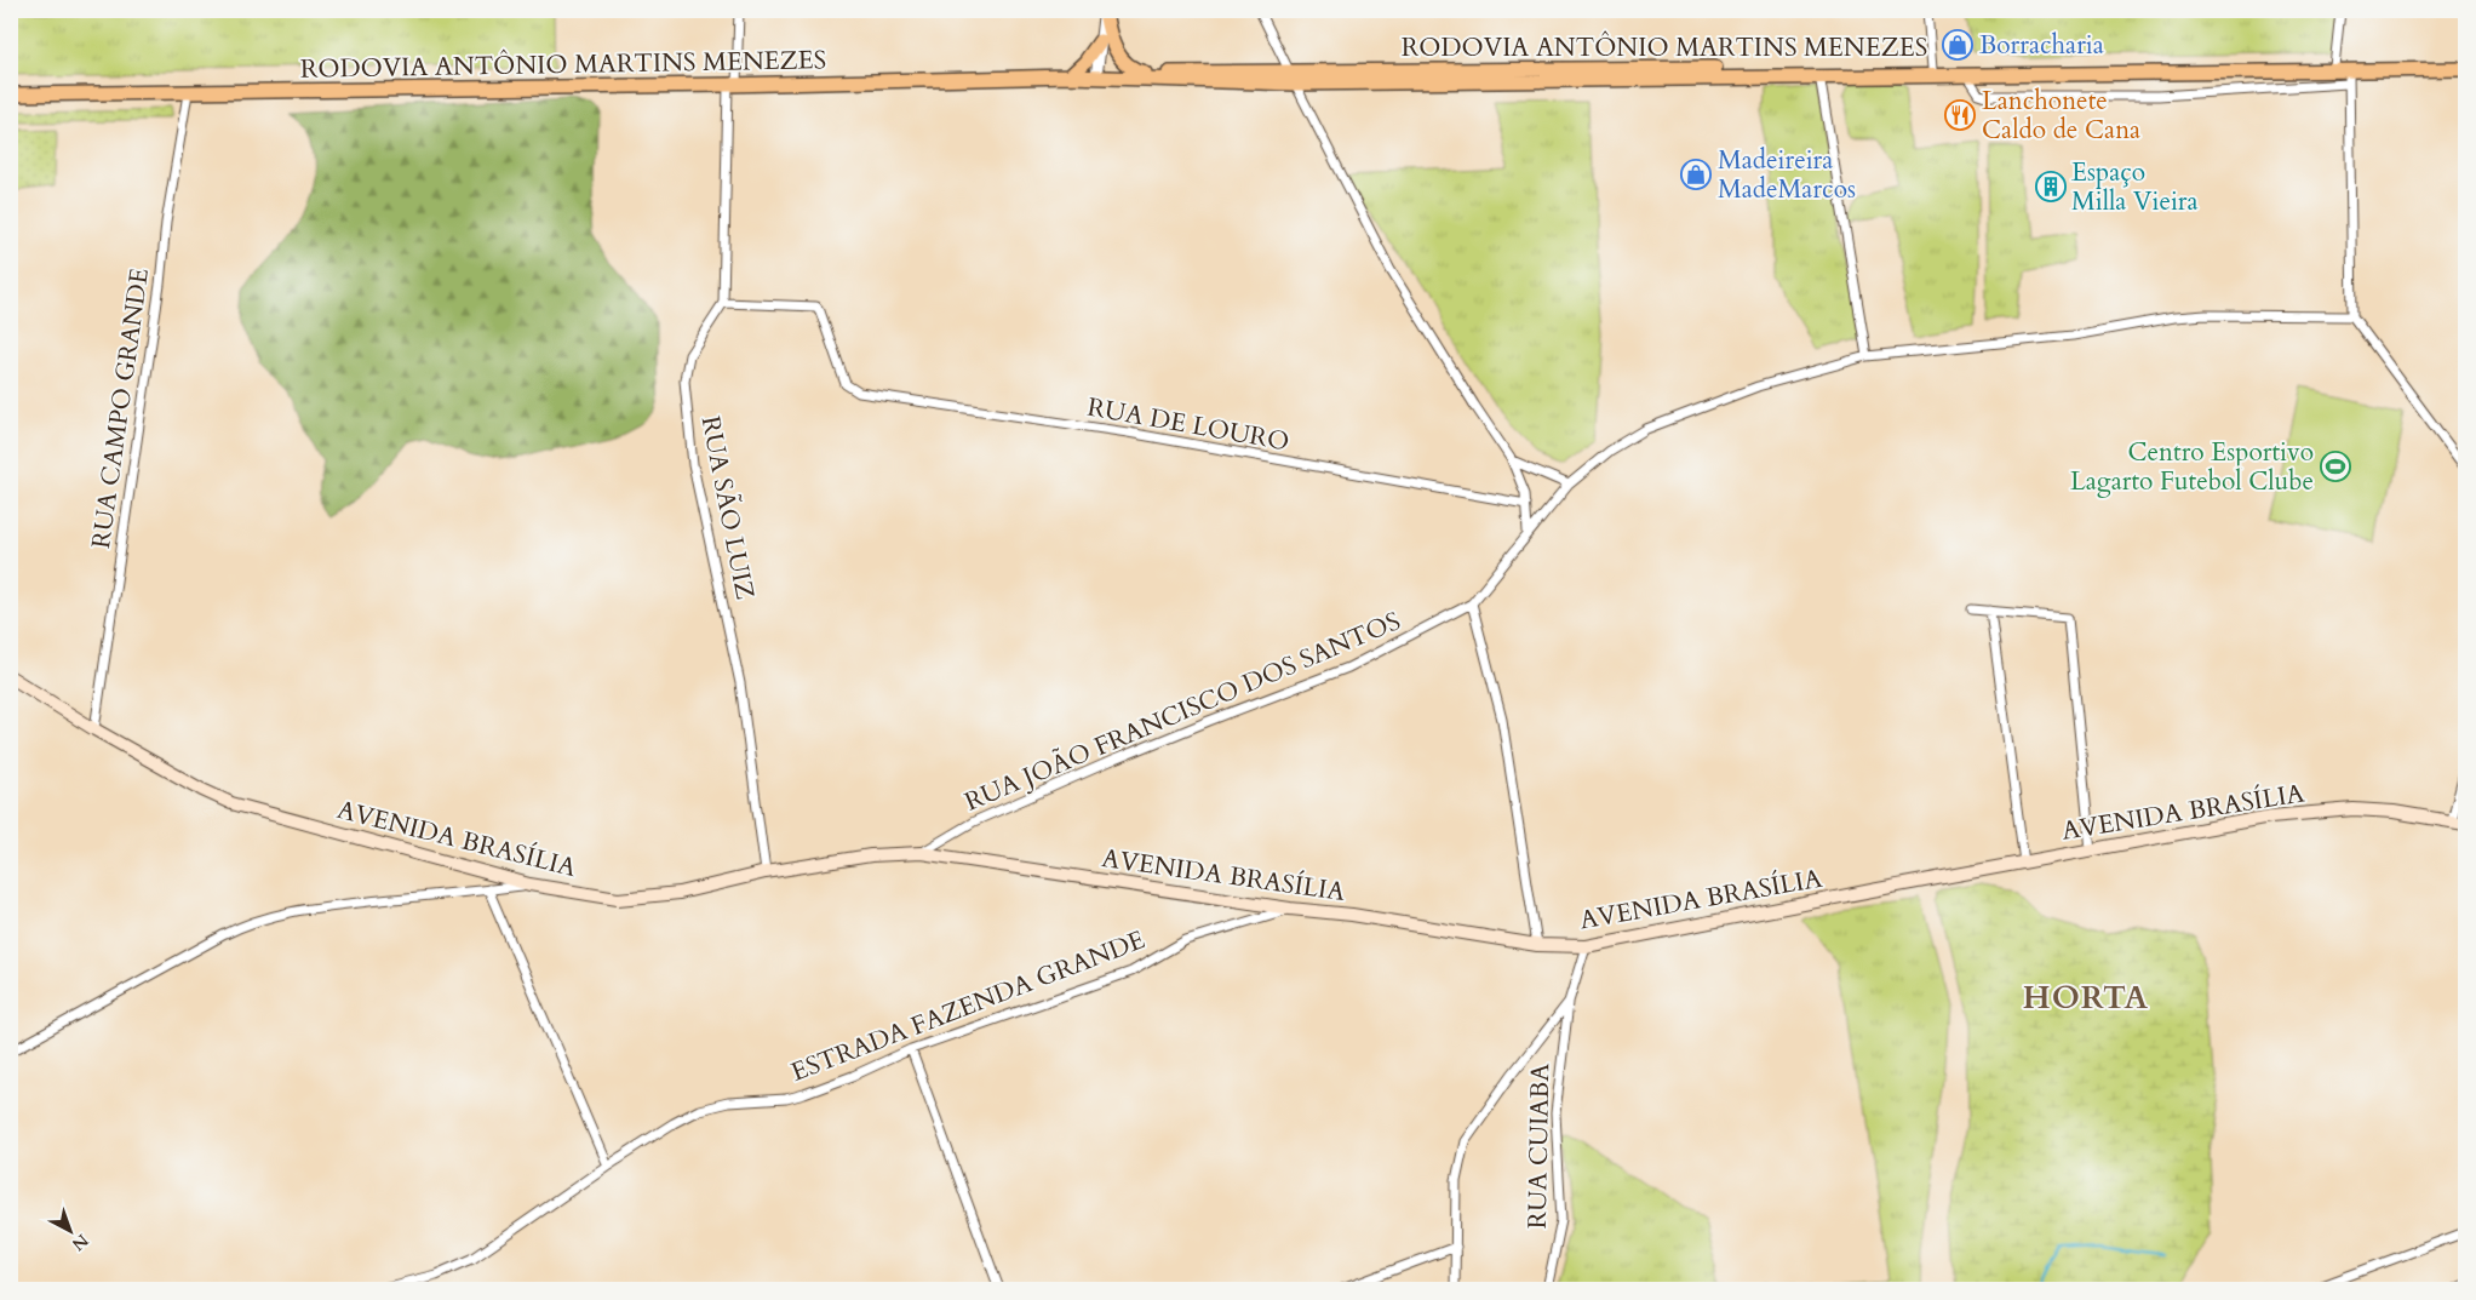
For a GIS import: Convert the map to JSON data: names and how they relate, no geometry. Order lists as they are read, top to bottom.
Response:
{
  "streets": {
    "main road": ["RODOVIA ANTÔNIO MARTINS MENEZES", "AVENIDA BRASÍLIA"],
    "street": [
      "RUA CAMPO GRANDE",
      "RUA DE LOURO",
      "RUA SÃO LUIZ",
      "RUA JOÃO FRANCISCO DOS SANTOS",
      "ESTRADA FAZENDA GRANDE",
      "RUA CUIABA"
    ]
  },
  "crossings": [
    ["RODOVIA ANTÔNIO MARTINS MENEZES", "RUA CAMPO GRANDE"],
    ["RUA CAMPO GRANDE", "AVENIDA BRASÍLIA"],
    ["RUA DE LOURO", "RUA SÃO LUIZ"],
    ["RUA SÃO LUIZ", "AVENIDA BRASÍLIA"],
    ["RUA JOÃO FRANCISCO DOS SANTOS", "AVENIDA BRASÍLIA"],
    ["AVENIDA BRASÍLIA", "ESTRADA FAZENDA GRANDE"]
  ],
  "districts": ["HORTA"],
  "places": {
    "shop": ["Borracharia", "Madeireira MadeMarcos"],
    "restaurant": ["Lanchonete Caldo de Cana"],
    "building": ["Espaço Milla Vieira"],
    "sports": ["Centro Esportivo Lagarto Futebol Clube"]
  },
  "north": "bottom right"
}
